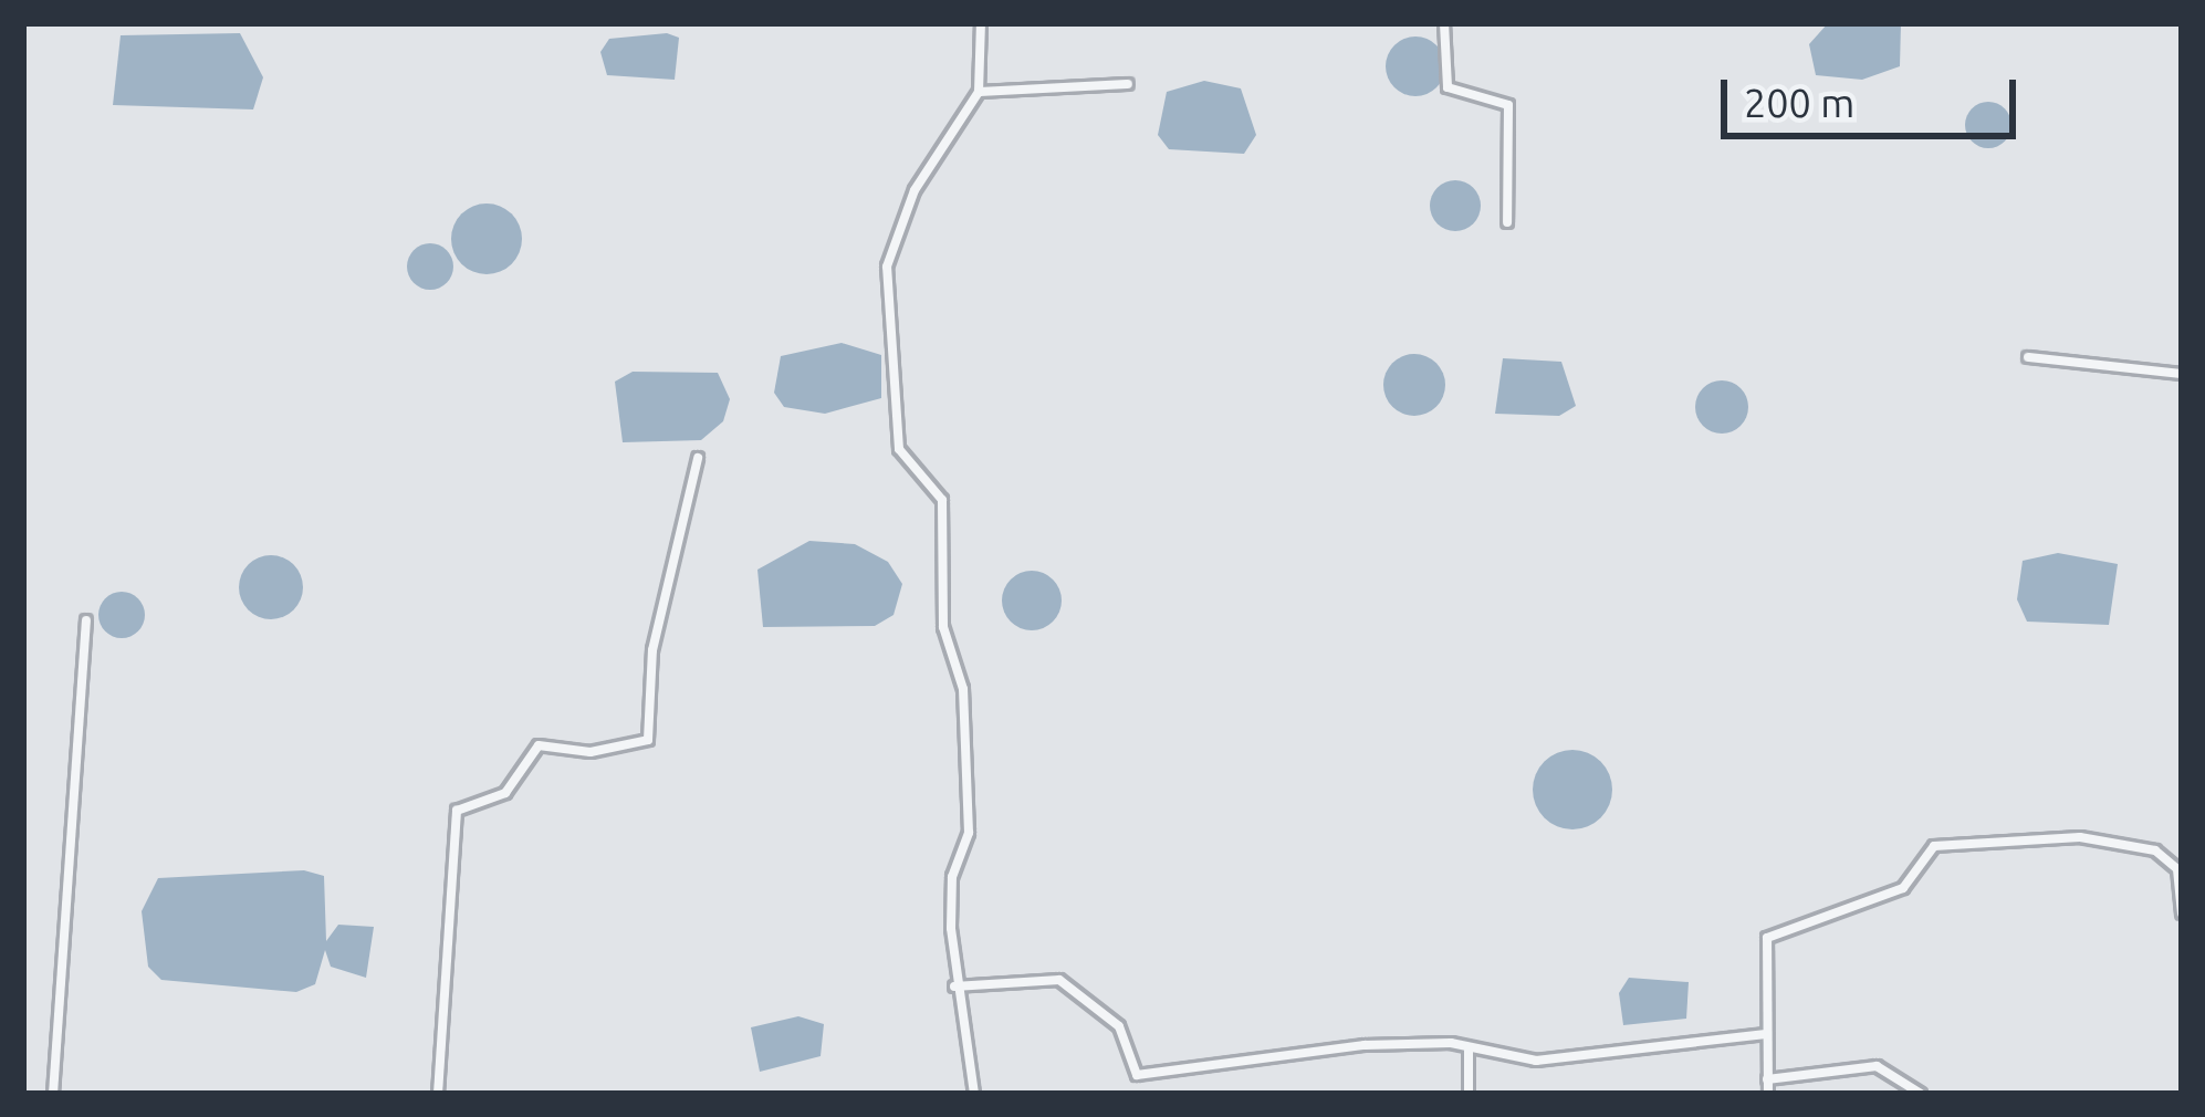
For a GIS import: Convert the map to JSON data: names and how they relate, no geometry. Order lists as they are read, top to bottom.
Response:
{
  "scale_bar": "200 m"
}
